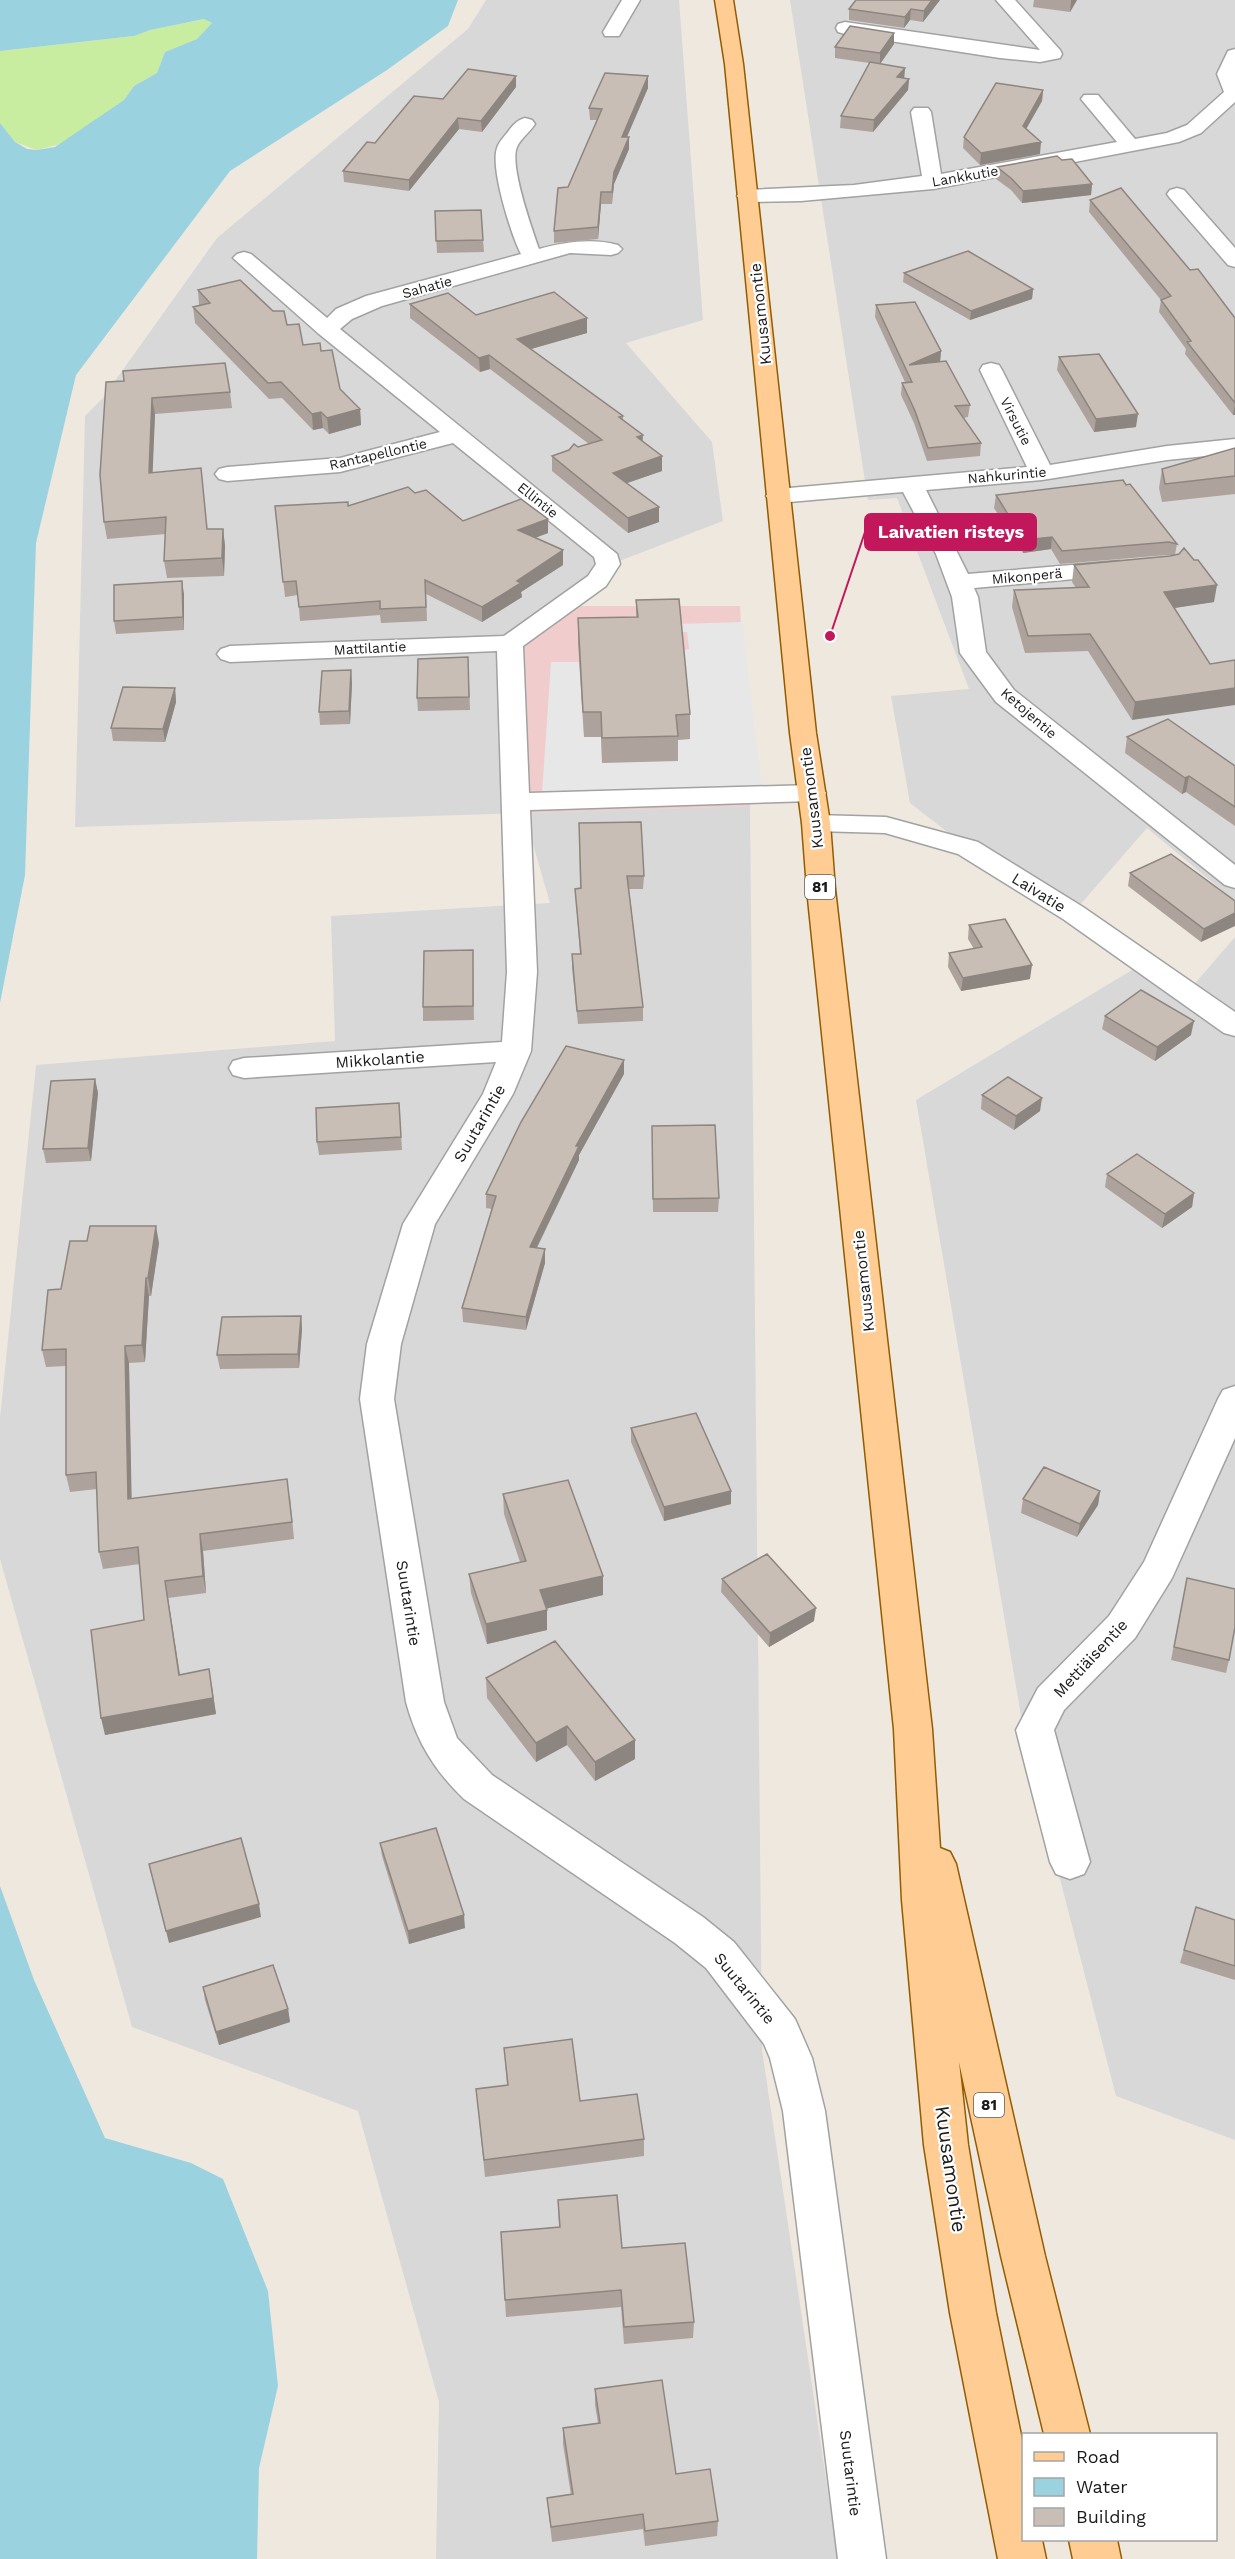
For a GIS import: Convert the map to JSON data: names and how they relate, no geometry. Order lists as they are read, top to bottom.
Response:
{
  "streets": {
    "main road": ["Kuusamontie", "81"],
    "street": [
      "Lankkutie",
      "Sahatie",
      "Virsutie",
      "Rantapellontie",
      "Nahkurintie",
      "Ellintie",
      "Mikonperä",
      "Mattilantie",
      "Ketojentie",
      "Laivatie",
      "Mikkolantie",
      "Suutarintie",
      "Mettiäisentie"
    ]
  },
  "crossings": [
    ["Lankkutie", "Kuusamontie"],
    ["Sahatie", "Ellintie"],
    ["Kuusamontie", "Nahkurintie"],
    ["Kuusamontie", "Laivatie"],
    ["Virsutie", "Nahkurintie"],
    ["Rantapellontie", "Ellintie"],
    ["Nahkurintie", "Ketojentie"],
    ["Ellintie", "Mattilantie"],
    ["Mikonperä", "Ketojentie"],
    ["Mikkolantie", "Suutarintie"]
  ],
  "places": ["Laivatien risteys"],
  "legend": ["Road", "Water", "Building"]
}
